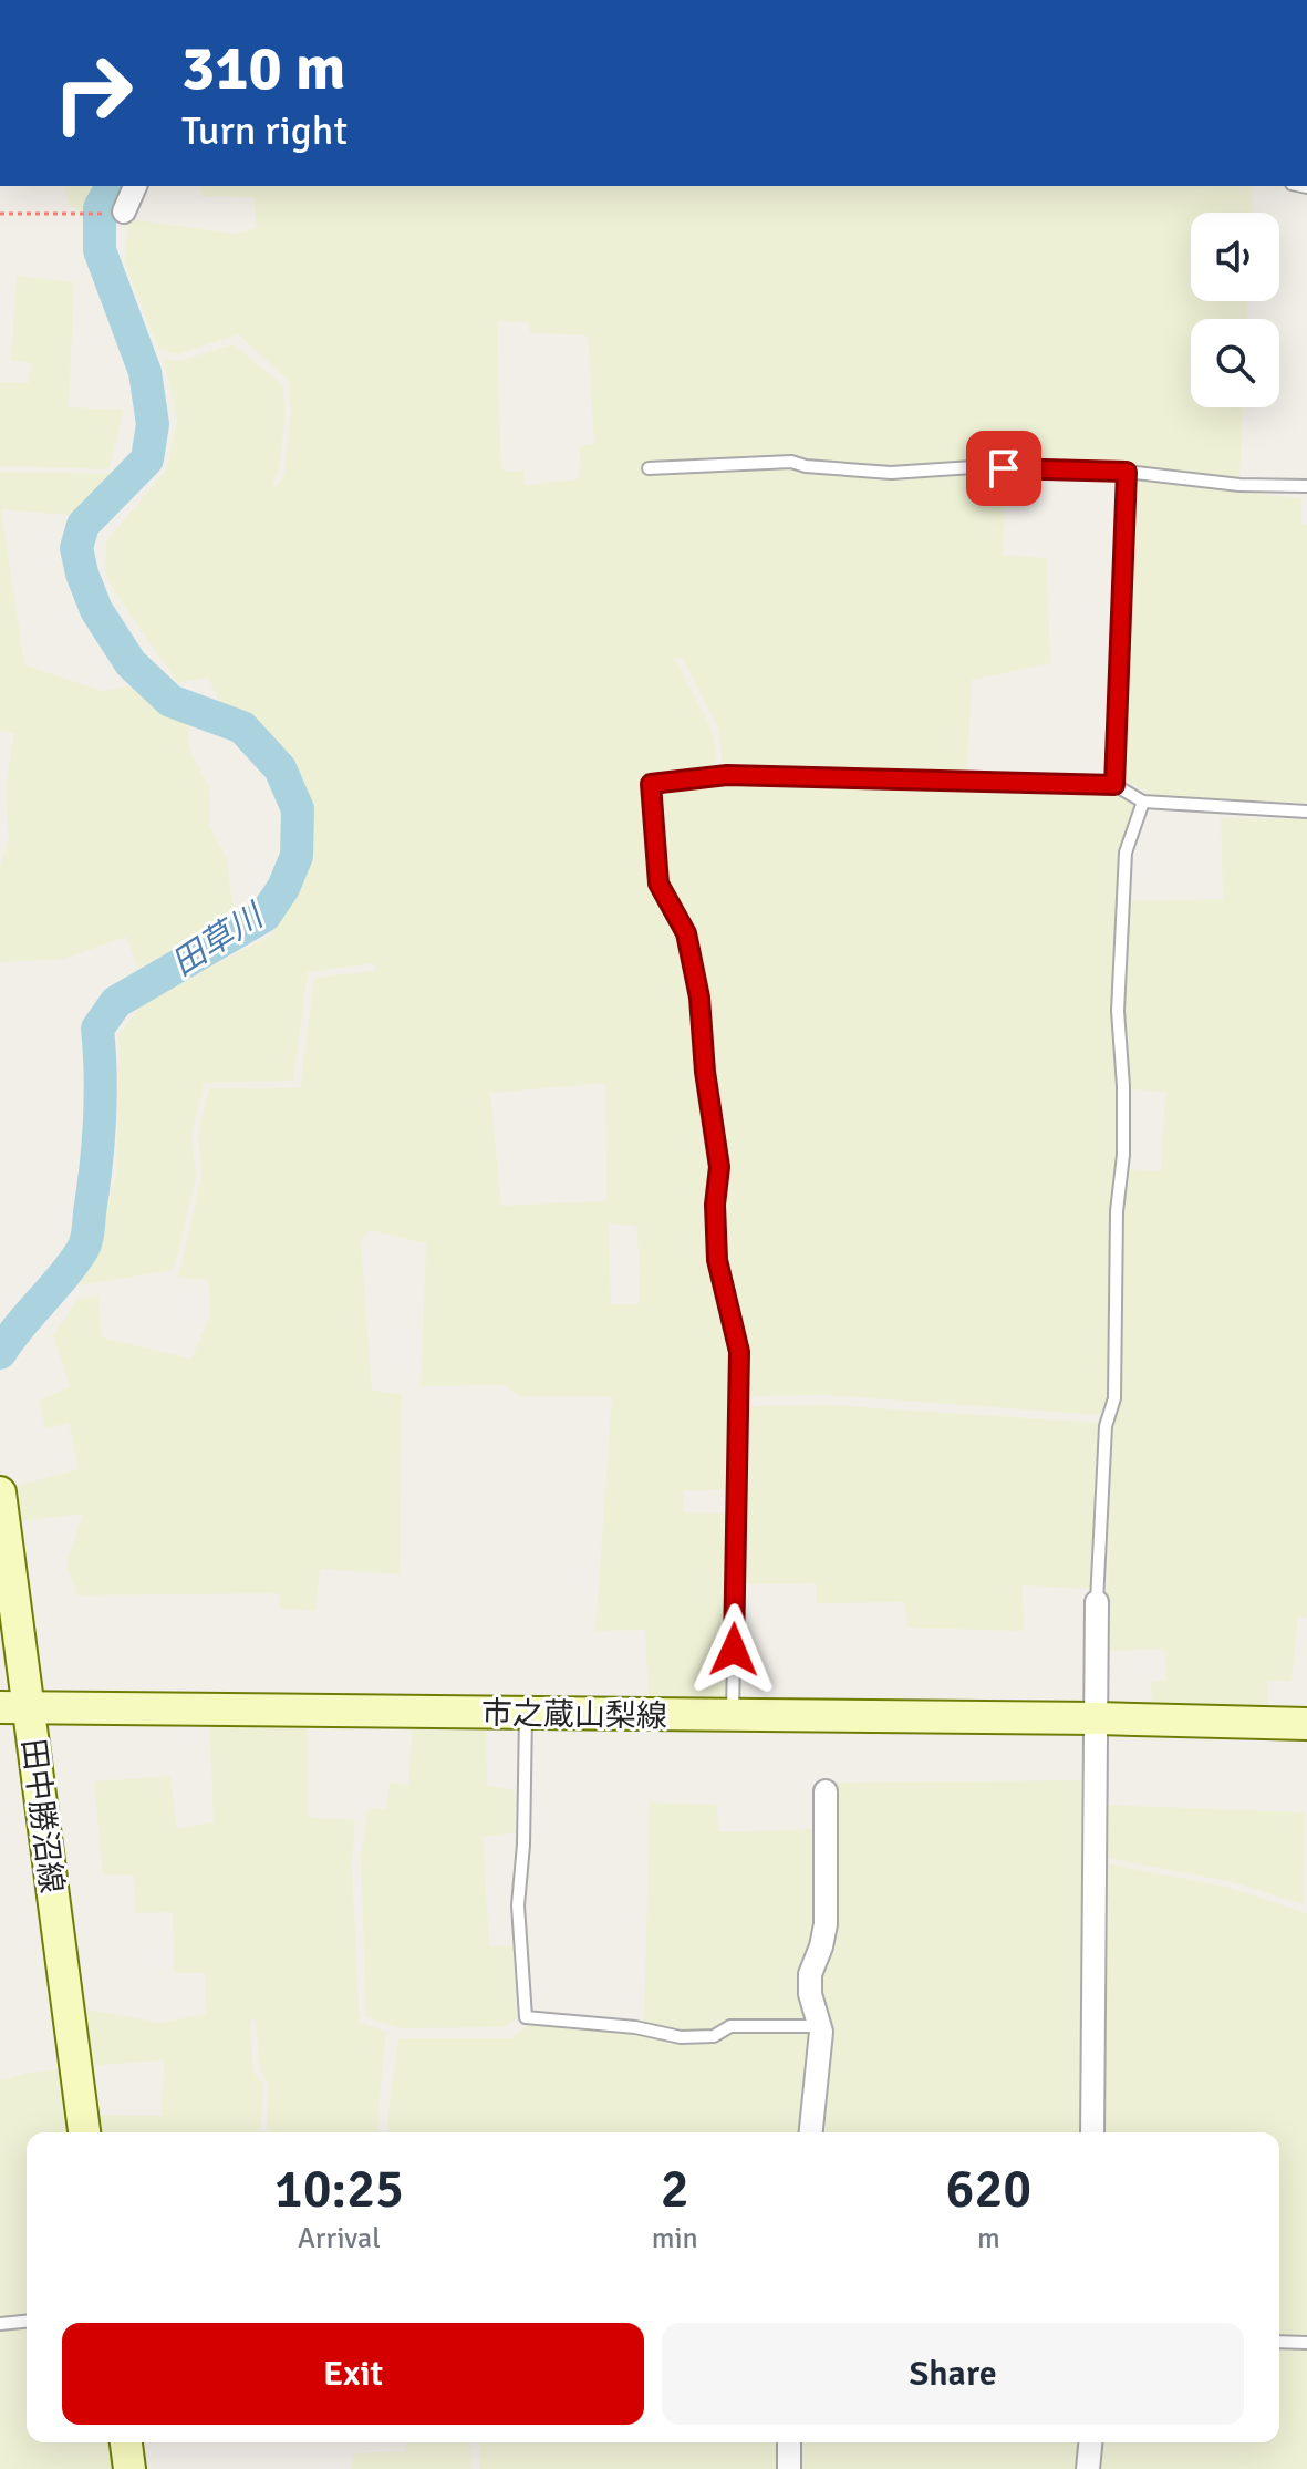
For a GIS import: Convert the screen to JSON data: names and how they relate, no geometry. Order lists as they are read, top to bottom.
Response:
{
  "streets": {
    "main road": ["市之蔵山梨線", "田中勝沼線"]
  },
  "crossings": [
    ["市之蔵山梨線", "田中勝沼線"]
  ],
  "water": ["田草川"],
  "page": {
    "turn": ["310 m", "Turn right"],
    "eta": [
      "10:25",
      "Arrival",
      "2",
      "min",
      "620",
      "m"
    ],
    "buttons": ["Exit", "Share"]
  }
}
